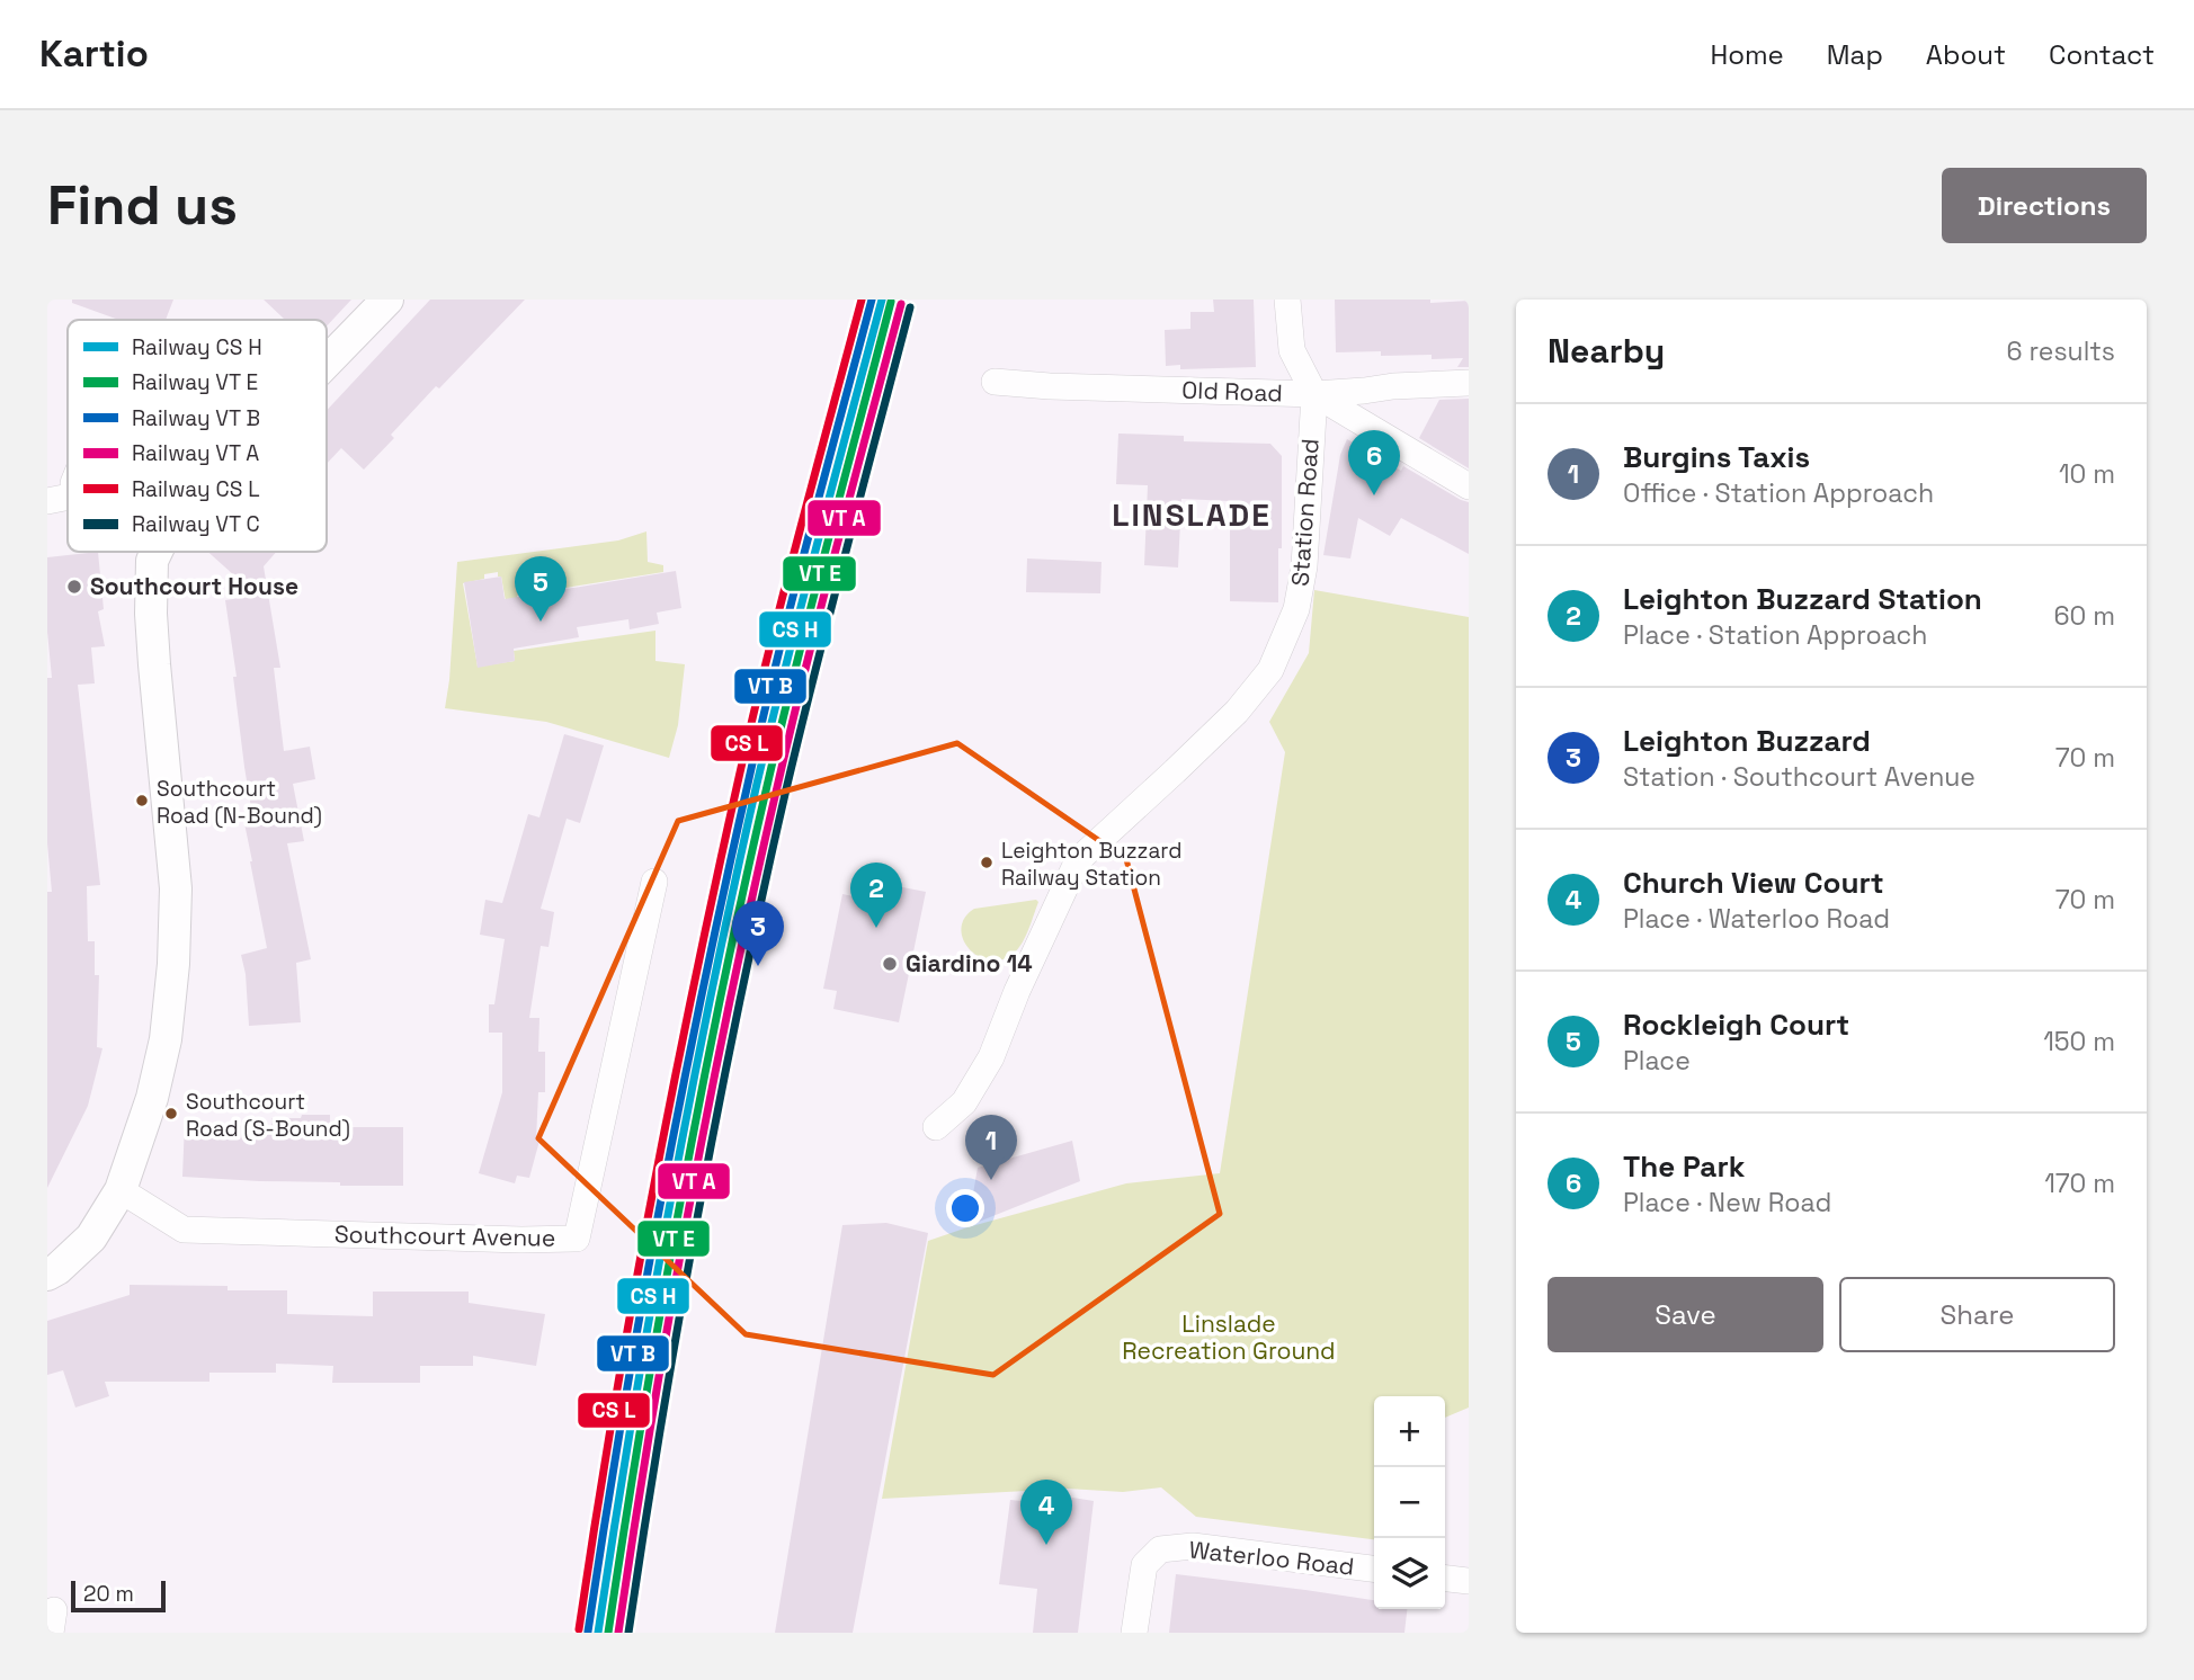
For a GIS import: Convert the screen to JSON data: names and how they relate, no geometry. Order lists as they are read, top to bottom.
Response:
{
  "streets": {
    "street": [
      "Old Road",
      "Station Road",
      "Southcourt Avenue",
      "Waterloo Road"
    ]
  },
  "crossings": [
    ["Old Road", "Station Road"]
  ],
  "districts": ["LINSLADE"],
  "parks": ["Linslade Recreation Ground"],
  "places": [
    "Southcourt House",
    "Southcourt Road (N-Bound)",
    "Leighton Buzzard Railway Station",
    "Giardino 14",
    "Southcourt Road (S-Bound)"
  ],
  "legend": [
    "Railway CS H",
    "Railway VT E",
    "Railway VT B",
    "Railway VT A",
    "Railway CS L",
    "Railway VT C"
  ],
  "scale_bar": "20 m",
  "page": {
    "header": "Kartio",
    "nav": [
      "Home",
      "Map",
      "About",
      "Contact"
    ],
    "buttons": [
      "Directions",
      ["Save", "Share"]
    ],
    "title": "Find us",
    "heading": ["Nearby", "6 results"],
    "list": [
      {
        "mark": "1",
        "name": "Burgins Taxis",
        "note": "Office · Station Approach",
        "value": "10 m"
      },
      {
        "mark": "2",
        "name": "Leighton Buzzard Station",
        "note": "Place · Station Approach",
        "value": "60 m"
      },
      {
        "mark": "3",
        "name": "Leighton Buzzard",
        "note": "Station · Southcourt Avenue",
        "value": "70 m"
      },
      {
        "mark": "4",
        "name": "Church View Court",
        "note": "Place · Waterloo Road",
        "value": "70 m"
      },
      {
        "mark": "5",
        "name": "Rockleigh Court",
        "note": "Place",
        "value": "150 m"
      },
      {
        "mark": "6",
        "name": "The Park",
        "note": "Place · New Road",
        "value": "170 m"
      }
    ],
    "pins": [
      "6",
      "5",
      "2",
      "3",
      "1",
      "4"
    ],
    "map_buttons": ["+", "−"],
    "scale": "20 m"
  }
}
